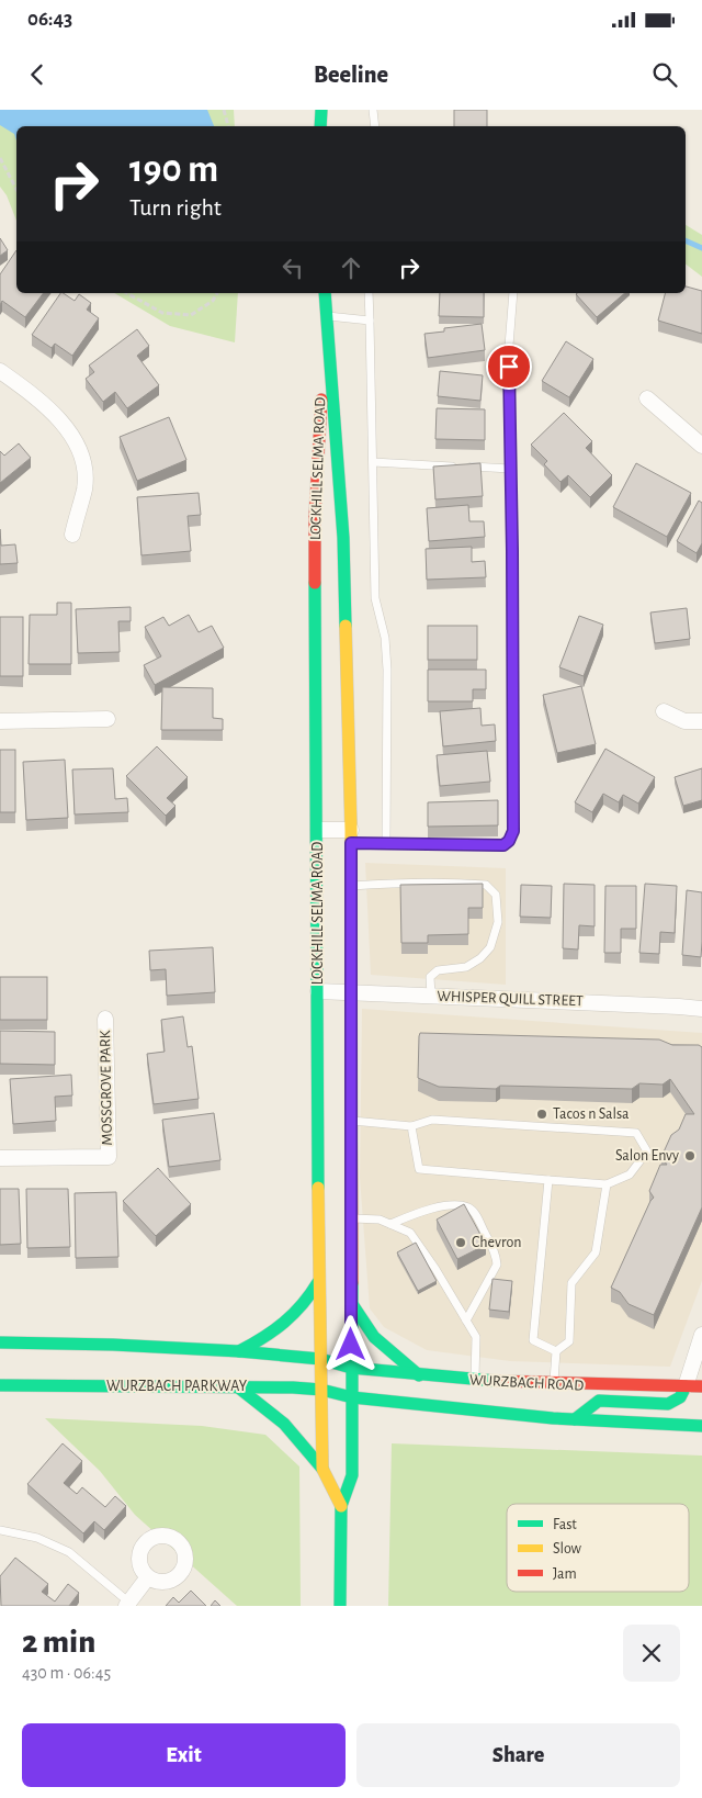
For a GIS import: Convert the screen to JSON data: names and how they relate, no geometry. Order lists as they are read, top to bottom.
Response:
{
  "streets": {
    "main road": ["LOCKHILL SELMA ROAD", "WURZBACH ROAD", "WURZBACH PARKWAY"],
    "street": ["WHISPER QUILL STREET", "MOSSGROVE PARK"]
  },
  "crossings": [
    ["LOCKHILL SELMA ROAD", "WHISPER QUILL STREET"],
    ["LOCKHILL SELMA ROAD", "WURZBACH ROAD"],
    ["LOCKHILL SELMA ROAD", "WURZBACH PARKWAY"],
    ["WURZBACH ROAD", "WURZBACH PARKWAY"]
  ],
  "places": ["Tacos n Salsa", "Salon Envy", "Chevron"],
  "legend": ["Fast", "Slow", "Jam"],
  "page": {
    "status": "06:43",
    "header": "Beeline",
    "turn": ["190 m", "Turn right"],
    "heading": ["2 min", "430 m · 06:45"],
    "buttons": ["Exit", "Share"]
  }
}
